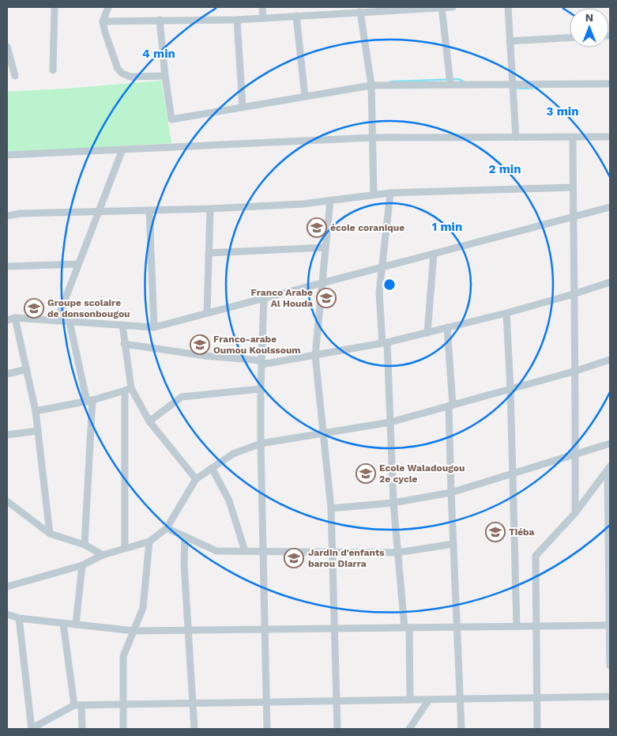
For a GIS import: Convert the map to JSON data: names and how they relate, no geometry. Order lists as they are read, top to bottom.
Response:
{
  "places": {
    "school or university": [
      "école coranique",
      "Franco Arabe Al Houda",
      "Groupe scolaire de donsonbougou",
      "Franco-arabe Oumou Koulssoum",
      "Ecole Waladougou 2e cycle",
      "Tiéba",
      "Jardin d'enfants barou Diarra"
    ]
  },
  "north": "top",
  "rings": [
    "4 min",
    "3 min",
    "2 min",
    "1 min"
  ]
}
